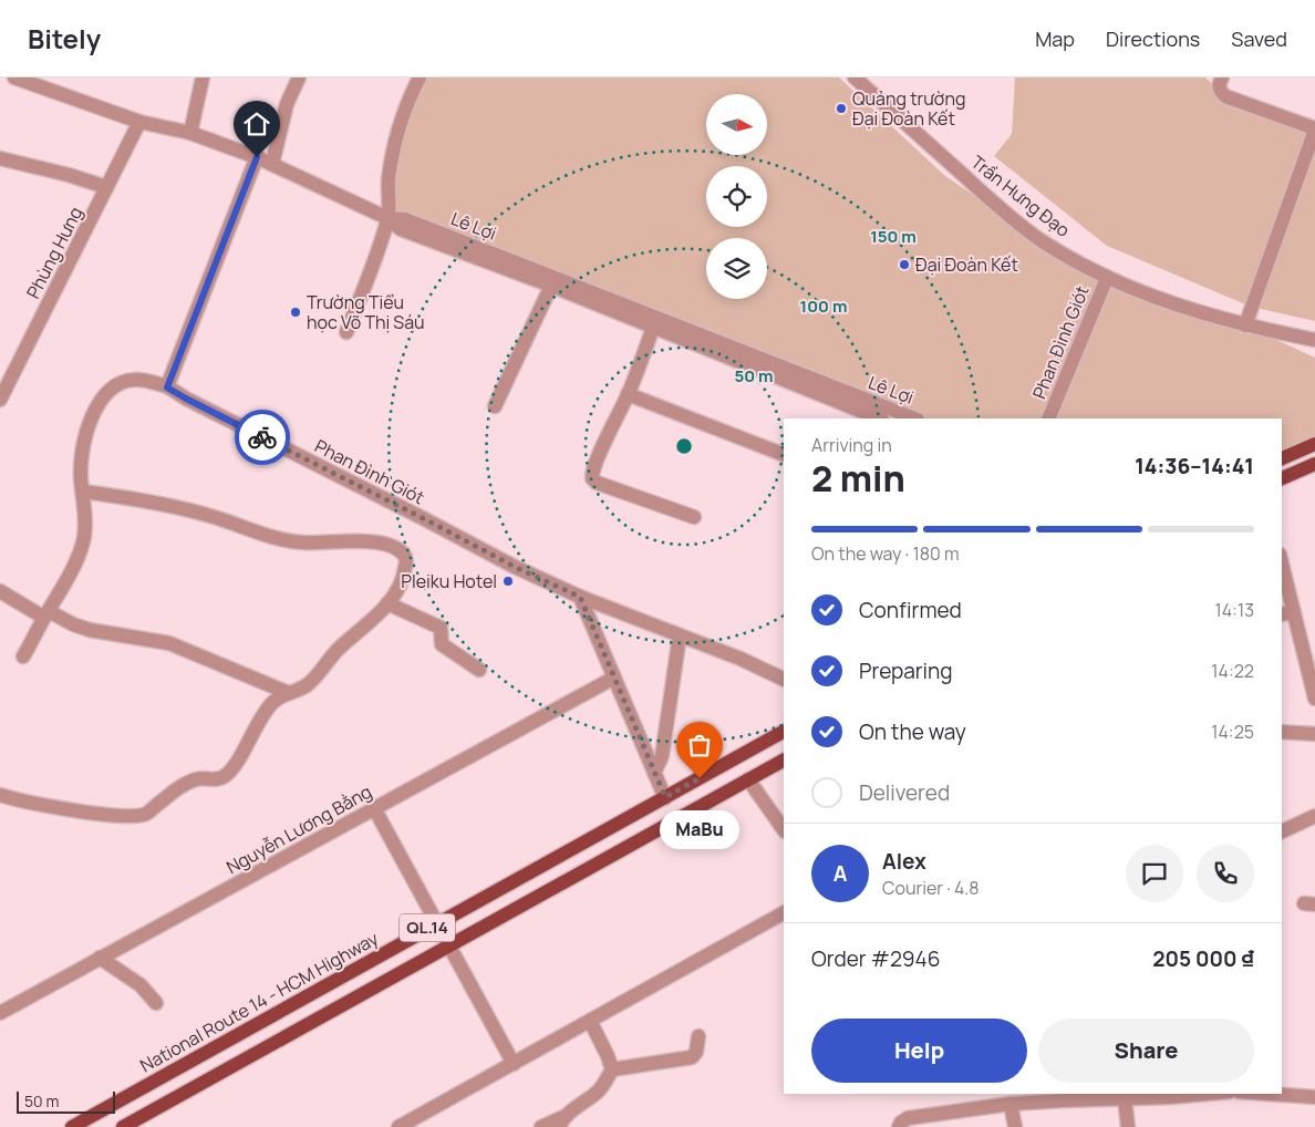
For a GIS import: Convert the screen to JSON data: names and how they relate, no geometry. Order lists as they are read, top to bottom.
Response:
{
  "streets": {
    "main road": ["QL.14", "National Route 14 - HCM Highway"],
    "street": [
      "Trần Hưng Đạo",
      "Lê Lợi",
      "Phùng Hưng",
      "Phan Đình Giót",
      "Nguyễn Lương Bằng"
    ]
  },
  "crossings": [
    ["Trần Hưng Đạo", "Phan Đình Giót"],
    ["Lê Lợi", "Phùng Hưng"]
  ],
  "places": [
    "Quảng trường Đại Đoàn Kết",
    "Đại Đoàn Kết",
    "Trường Tiểu học Võ Thị Sáu",
    "Pleiku Hotel",
    "MaBu"
  ],
  "scale_bar": "50 m",
  "north": "right",
  "page": {
    "header": "Bitely",
    "nav": ["Map", "Directions", "Saved"],
    "heading": ["2 min", "Arriving in", "14:36–14:41"],
    "panel": [
      "Alex",
      "Courier · 4.8",
      "Order #2946",
      "205 000 ₫"
    ],
    "bar": "On the way · 180 m",
    "list": [
      ["Confirmed", "14:13"],
      ["Preparing", "14:22"],
      ["On the way", "14:25"],
      "Delivered"
    ],
    "bubble": "MaBu",
    "round": "A",
    "buttons": ["Help", "Share"],
    "scale": "50 m"
  },
  "rings": ["150 m", "100 m", "50 m"]
}
